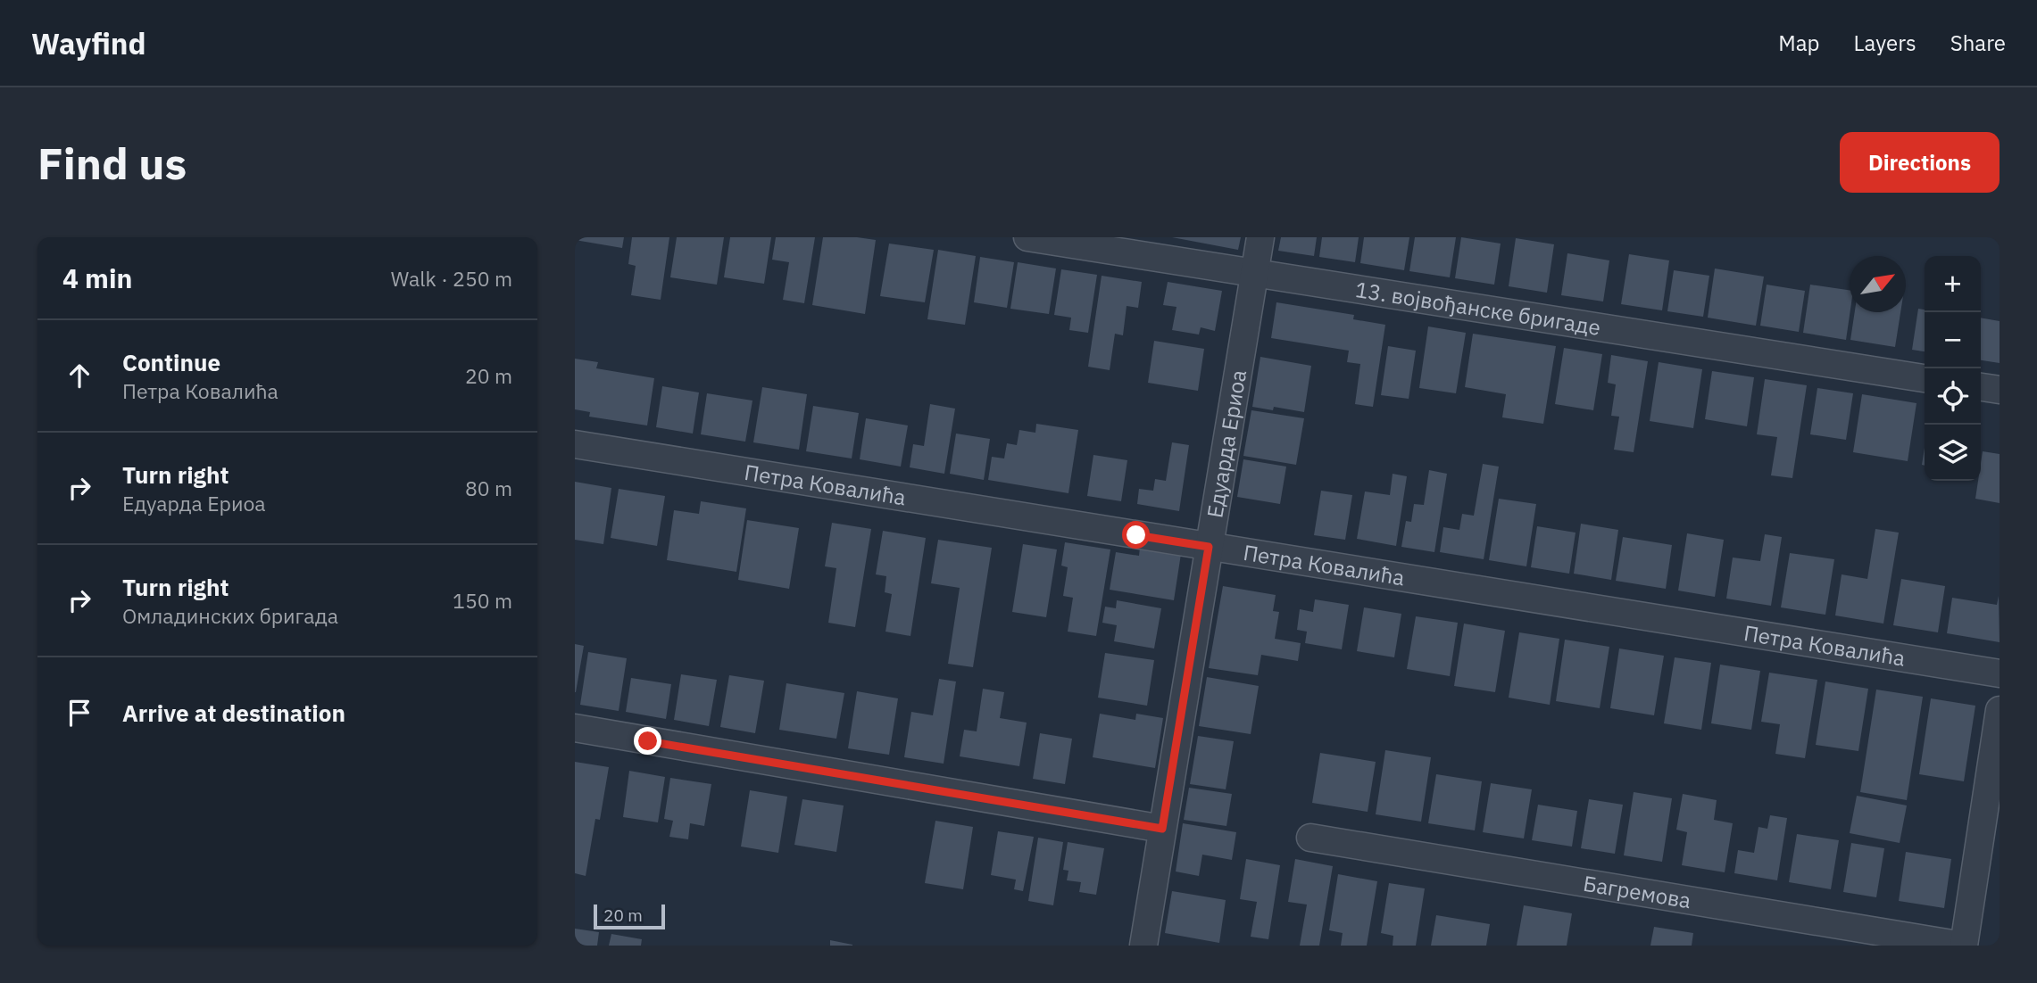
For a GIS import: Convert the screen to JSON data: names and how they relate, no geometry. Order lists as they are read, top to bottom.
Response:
{
  "streets": {
    "street": [
      "13. војвођанске бригаде",
      "Едуарда Ериоа",
      "Петра Ковалића",
      "Багремова"
    ]
  },
  "crossings": [
    ["13. војвођанске бригаде", "Едуарда Ериоа"],
    ["Едуарда Ериоа", "Петра Ковалића"]
  ],
  "scale_bar": "20 m",
  "north": "top right",
  "page": {
    "header": "Wayfind",
    "nav": ["Map", "Layers", "Share"],
    "buttons": "Directions",
    "title": "Find us",
    "heading": ["4 min", "Walk · 250 m"],
    "map_buttons": ["+", "−"],
    "list": [
      ["Continue", "Петра Ковалића", "20 m"],
      ["Turn right", "Едуарда Ериоа", "80 m"],
      ["Turn right", "Омладинских бригада", "150 m"],
      "Arrive at destination"
    ],
    "scale": "20 m"
  }
}
